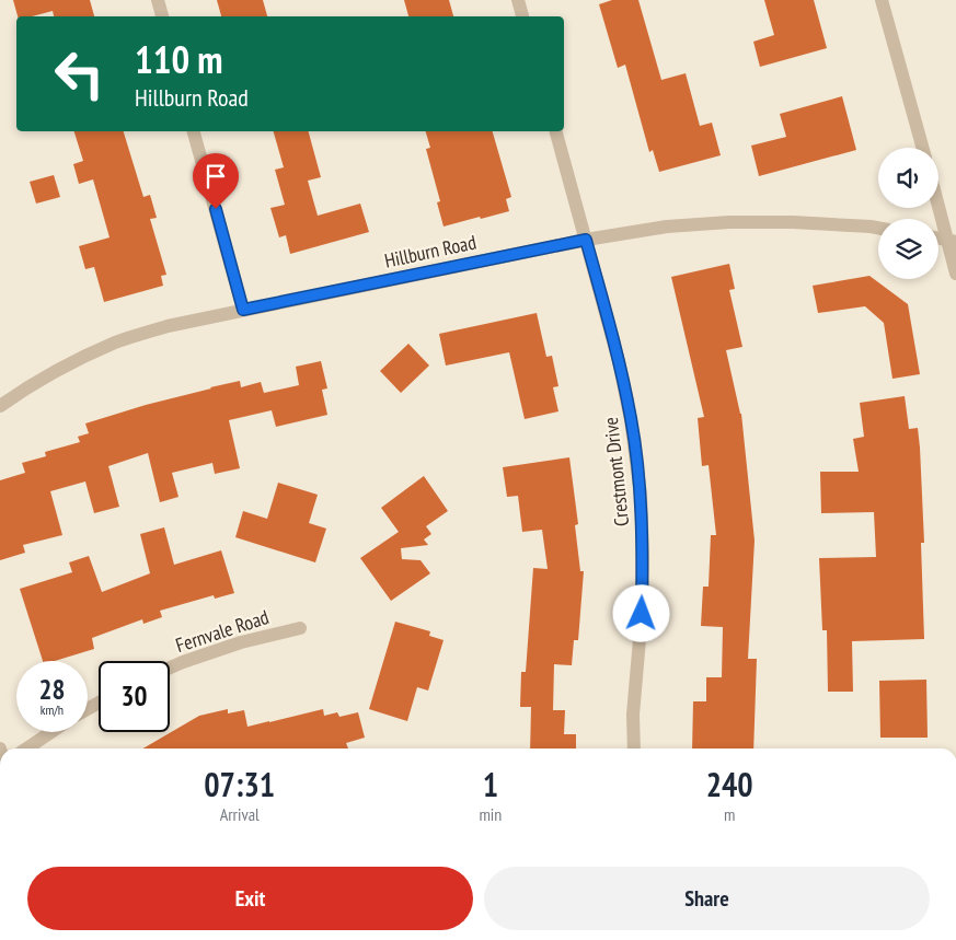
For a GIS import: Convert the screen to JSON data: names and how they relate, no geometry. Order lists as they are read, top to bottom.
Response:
{
  "streets": {
    "street": ["Hillburn Road", "Crestmont Drive", "Fernvale Road"]
  },
  "crossings": [
    ["Hillburn Road", "Crestmont Drive"]
  ],
  "page": {
    "turn": ["110 m", "Hillburn Road"],
    "speed": "28 km/h",
    "limit": "30",
    "eta": [
      "07:31",
      "Arrival",
      "1",
      "min",
      "240",
      "m"
    ],
    "buttons": ["Exit", "Share"]
  }
}
